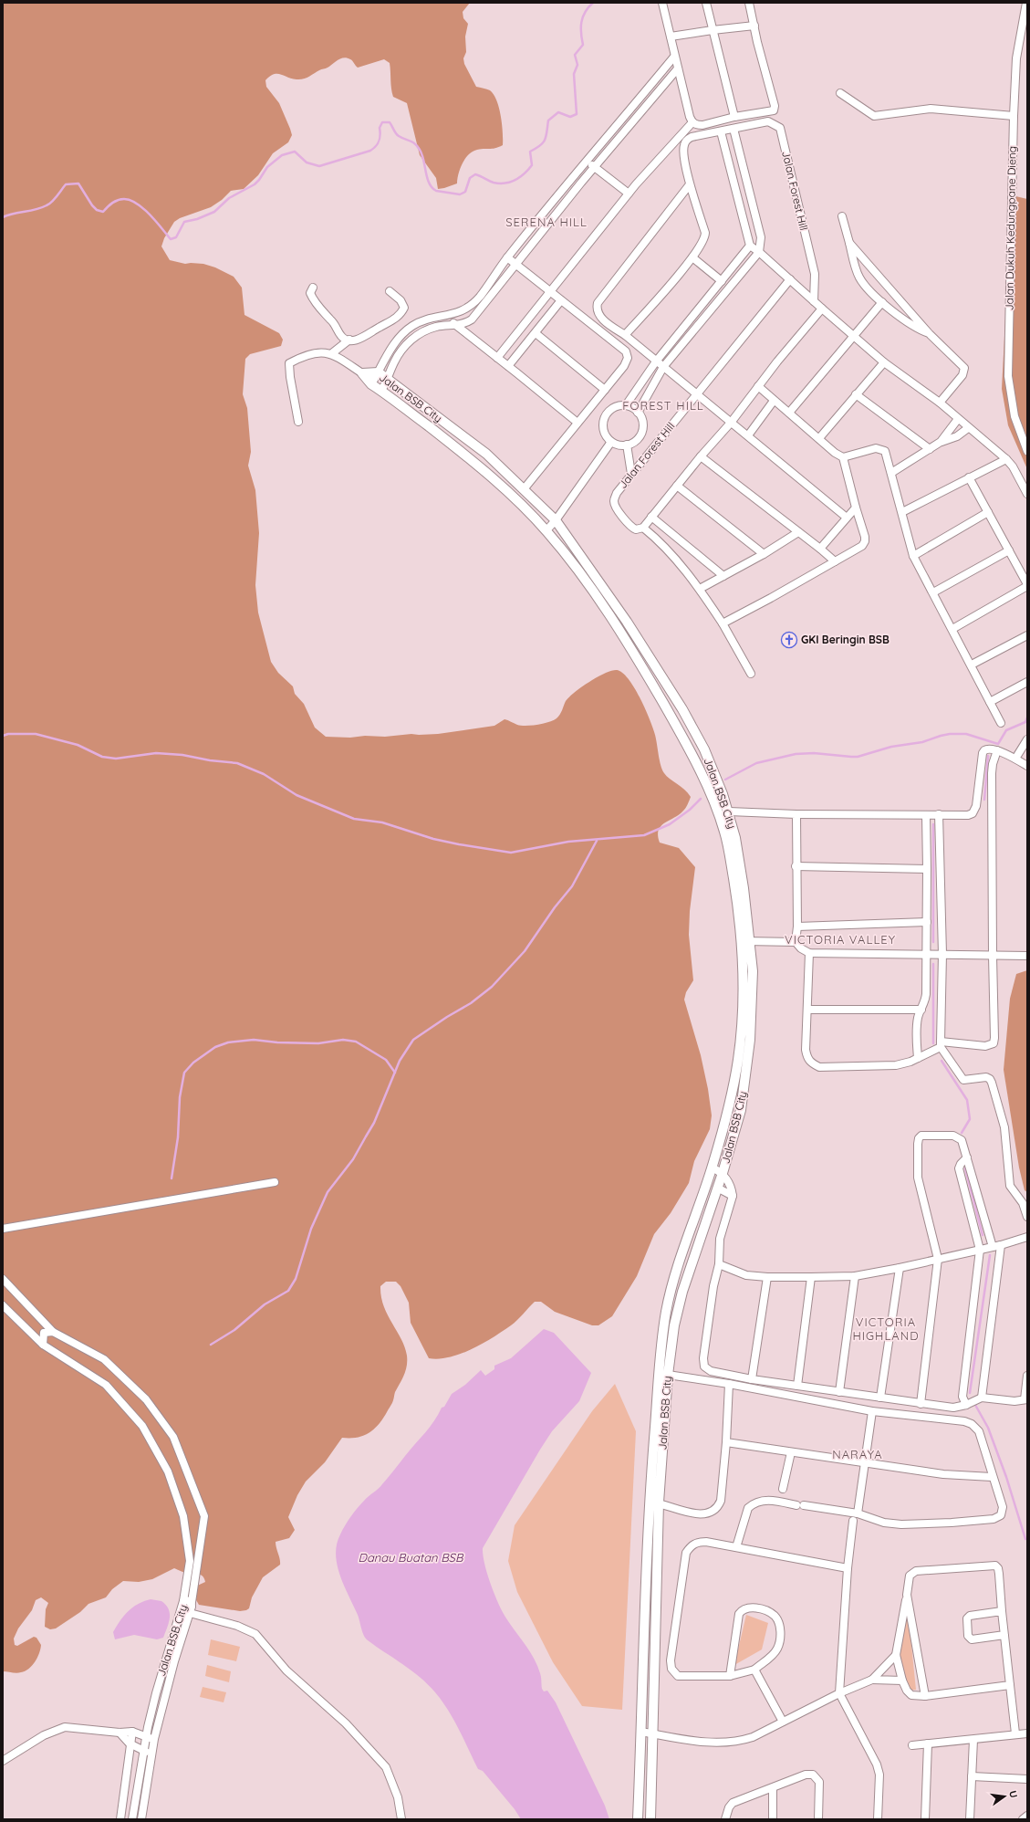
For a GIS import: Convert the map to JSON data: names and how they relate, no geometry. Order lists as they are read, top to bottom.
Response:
{
  "streets": {
    "street": ["Jalan Forest Hill", "Jalan Dukuh Kedungpane Dieng", "Jalan BSB City"]
  },
  "districts": [
    "SERENA HILL",
    "FOREST HILL",
    "VICTORIA VALLEY",
    "VICTORIA HIGHLAND",
    "NARAYA"
  ],
  "water": ["Danau Buatan BSB"],
  "places": {
    "church": ["GKI Beringin BSB"]
  },
  "north": "right"
}
